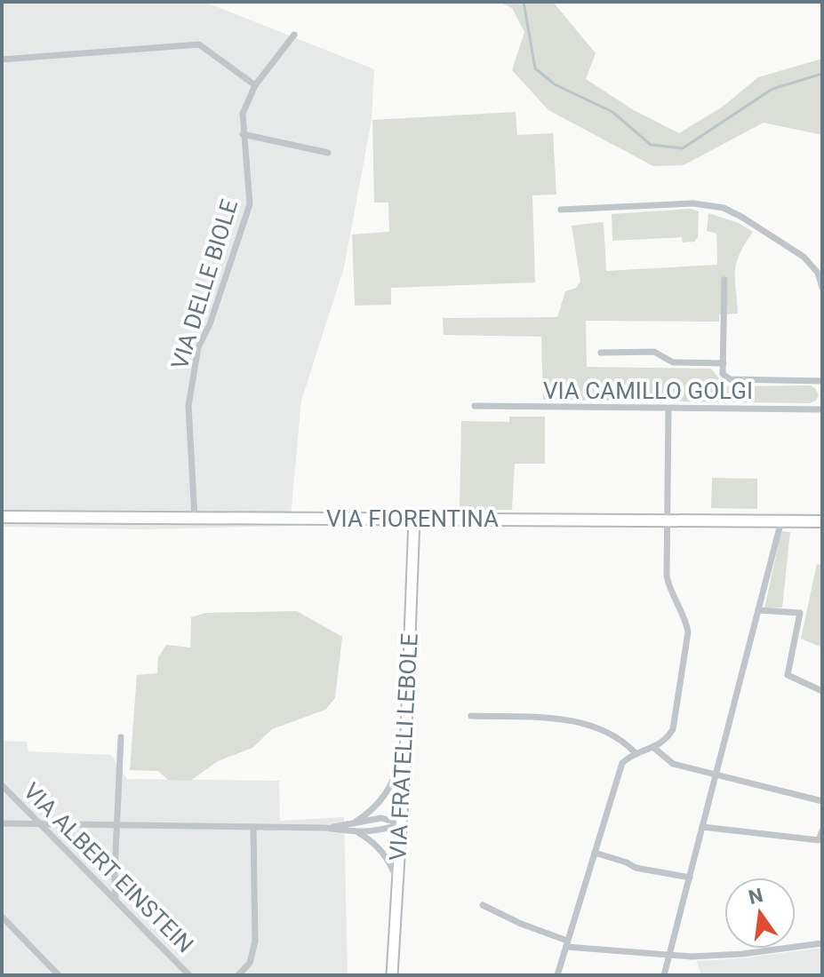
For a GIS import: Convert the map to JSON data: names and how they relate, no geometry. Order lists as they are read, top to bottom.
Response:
{
  "streets": {
    "main road": ["VIA FIORENTINA"],
    "street": [
      "VIA DELLE BIOLE",
      "VIA CAMILLO GOLGI",
      "VIA FRATELLI LEBOLE",
      "VIA ALBERT EINSTEIN"
    ]
  },
  "crossings": [
    ["VIA DELLE BIOLE", "VIA FIORENTINA"],
    ["VIA FIORENTINA", "VIA FRATELLI LEBOLE"]
  ],
  "north": "top"
}
